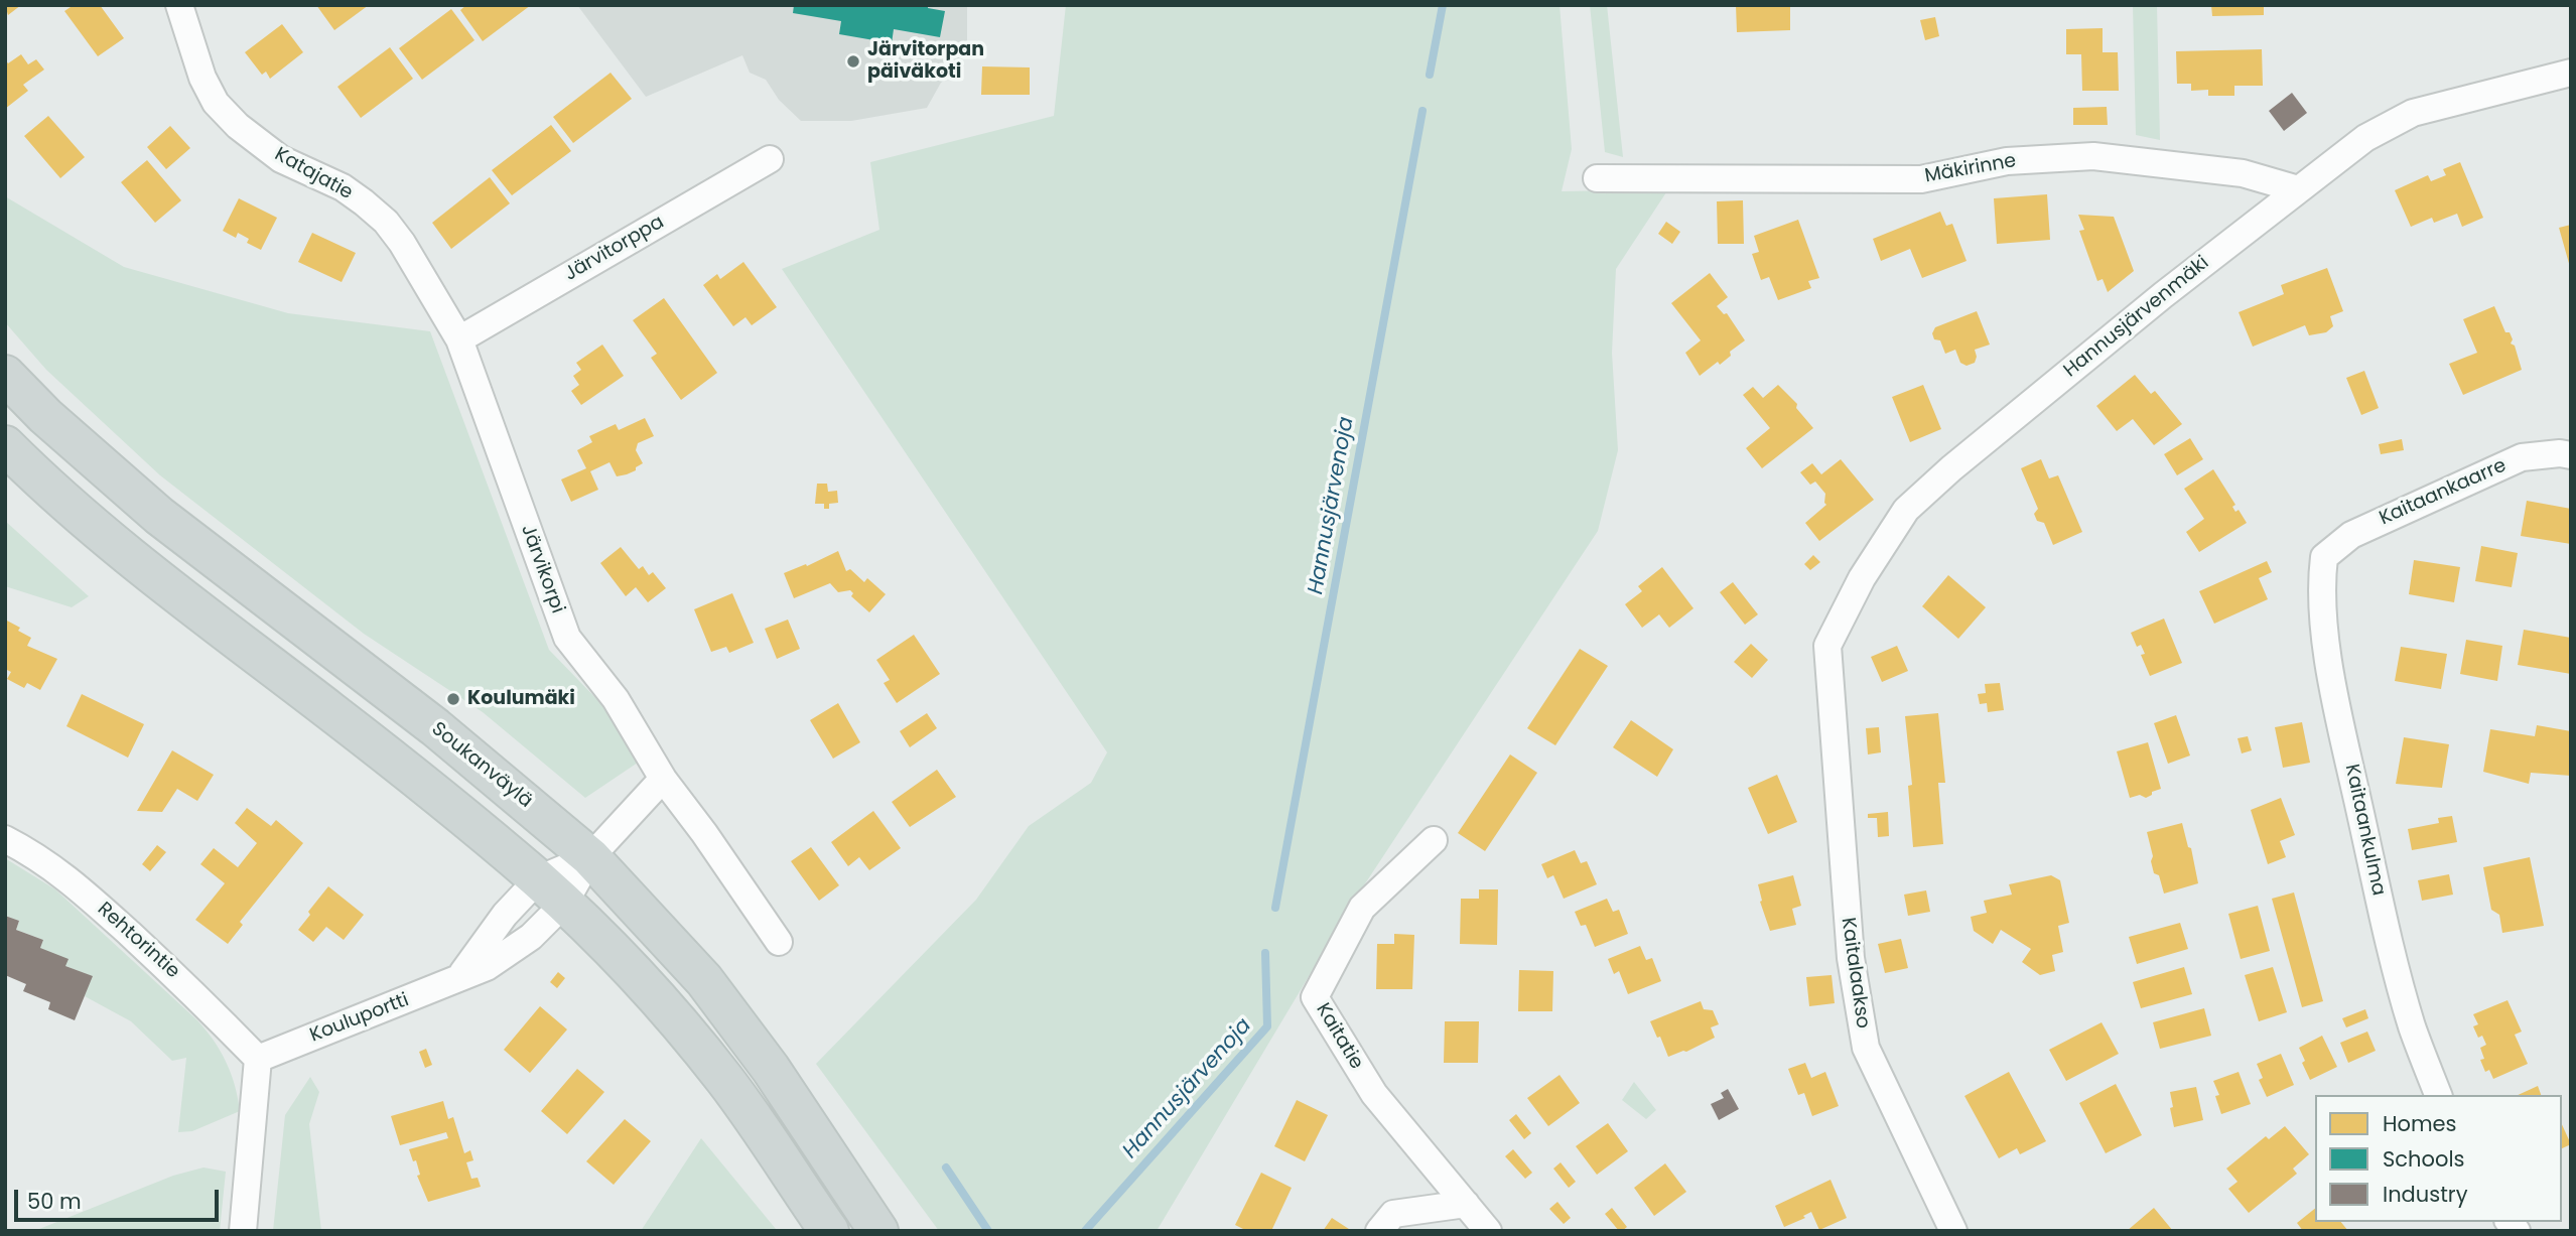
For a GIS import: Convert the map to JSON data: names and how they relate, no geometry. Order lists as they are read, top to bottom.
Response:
{
  "streets": {
    "main road": ["Soukanväylä"],
    "street": [
      "Mäkirinne",
      "Katajatie",
      "Järvitorppa",
      "Hannusjärvenmäki",
      "Kaitaankaarre",
      "Järvikorpi",
      "Kaitaankulma",
      "Rehtorintie",
      "Kaitalaakso",
      "Kouluportti",
      "Kaitatie"
    ]
  },
  "crossings": [
    ["Mäkirinne", "Hannusjärvenmäki"],
    ["Katajatie", "Järvitorppa"],
    ["Katajatie", "Järvikorpi"],
    ["Järvitorppa", "Järvikorpi"],
    ["Hannusjärvenmäki", "Kaitalaakso"],
    ["Kaitaankaarre", "Kaitaankulma"],
    ["Soukanväylä", "Kouluportti"],
    ["Rehtorintie", "Kouluportti"]
  ],
  "water": ["Hannusjärvenoja"],
  "places": ["Järvitorpan päiväkoti", "Koulumäki"],
  "legend": ["Homes", "Schools", "Industry"],
  "scale_bar": "50 m"
}
